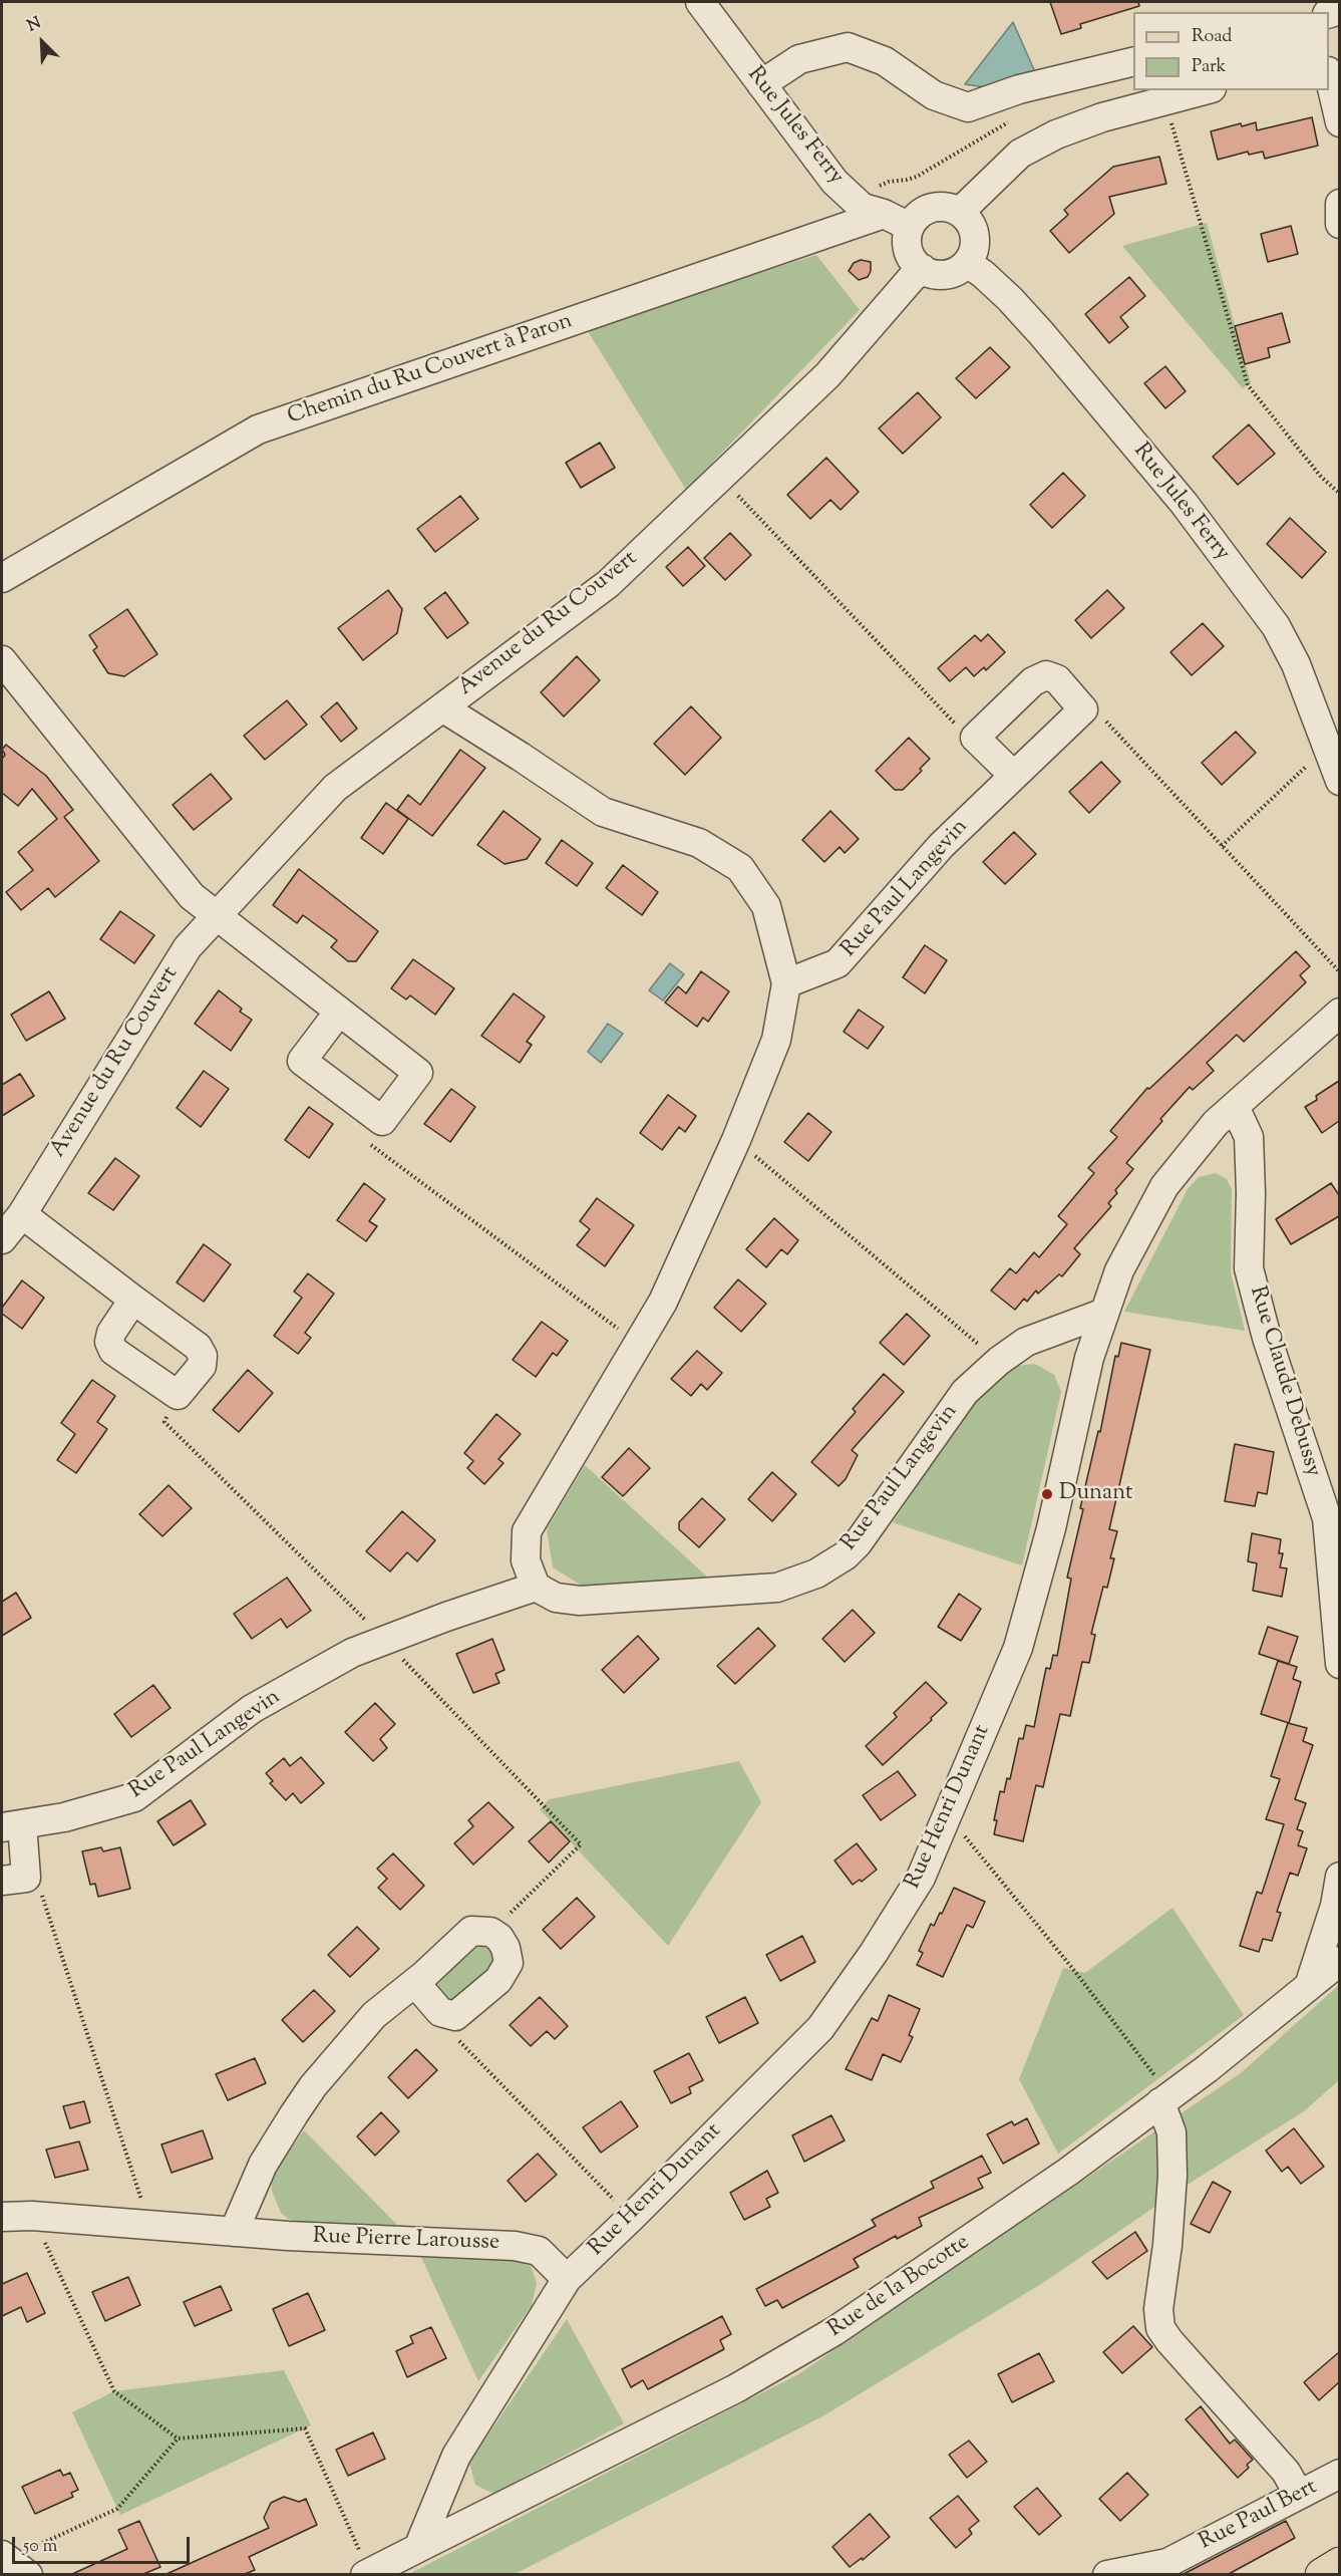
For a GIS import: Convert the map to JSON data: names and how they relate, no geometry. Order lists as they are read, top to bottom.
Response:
{
  "streets": {
    "street": [
      "Rue Jules Ferry",
      "Chemin du Ru Couvert à Paron",
      "Avenue du Ru Couvert",
      "Rue Paul Langevin",
      "Rue Claude Debussy",
      "Rue Henri Dunant",
      "Rue Pierre Larousse",
      "Rue de la Bocotte",
      "Rue Paul Bert"
    ]
  },
  "crossings": [
    ["Rue Jules Ferry", "Chemin du Ru Couvert à Paron"],
    ["Rue Jules Ferry", "Avenue du Ru Couvert"],
    ["Rue Paul Langevin", "Rue Henri Dunant"],
    ["Rue Claude Debussy", "Rue Henri Dunant"],
    ["Rue Henri Dunant", "Rue Pierre Larousse"],
    ["Rue Henri Dunant", "Rue de la Bocotte"]
  ],
  "places": ["Dunant"],
  "legend": ["Road", "Park"],
  "scale_bar": "50 m",
  "north": "top left"
}
